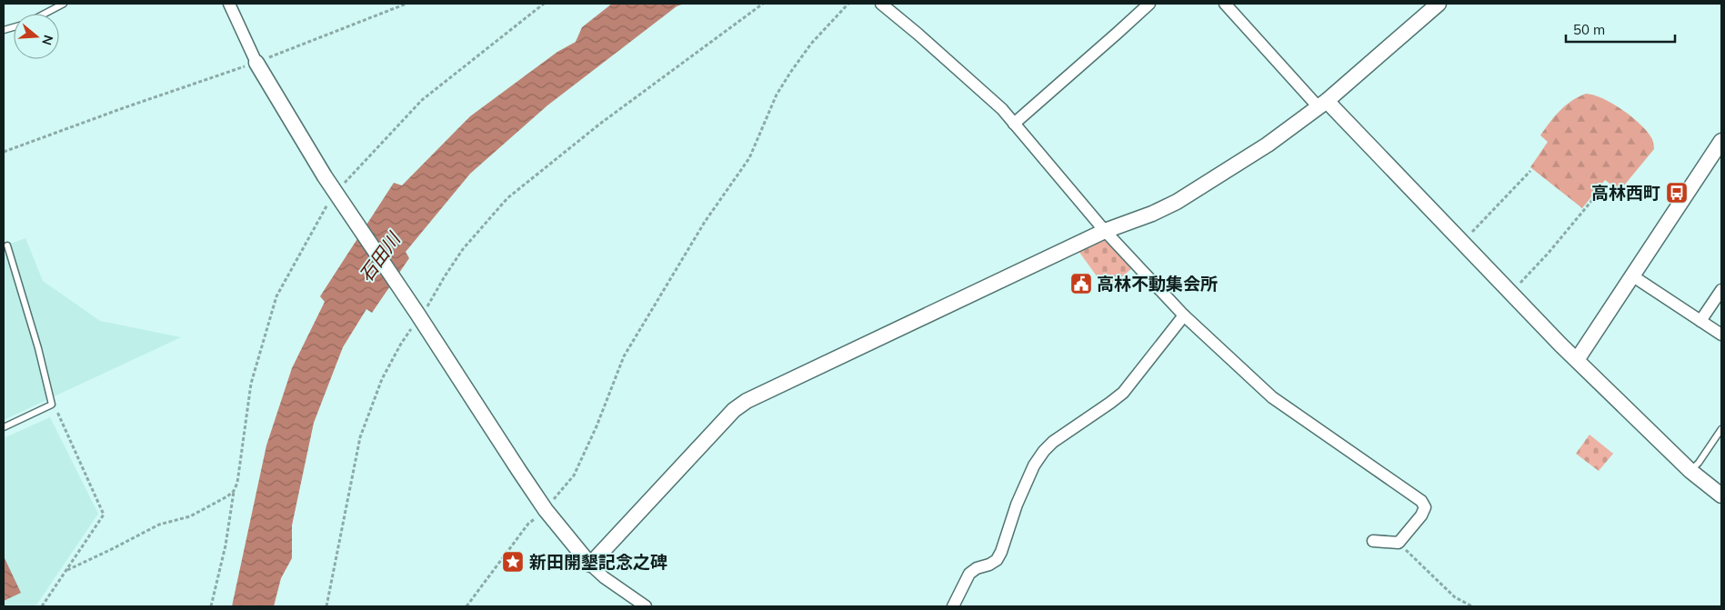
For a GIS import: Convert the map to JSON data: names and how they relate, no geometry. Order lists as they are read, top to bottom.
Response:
{
  "water": ["石田川"],
  "places": {
    "bus stop": ["高林西町"],
    "public building": ["高林不動集会所"],
    "place": ["新田開墾記念之碑"]
  },
  "scale_bar": "50 m",
  "north": "right"
}
